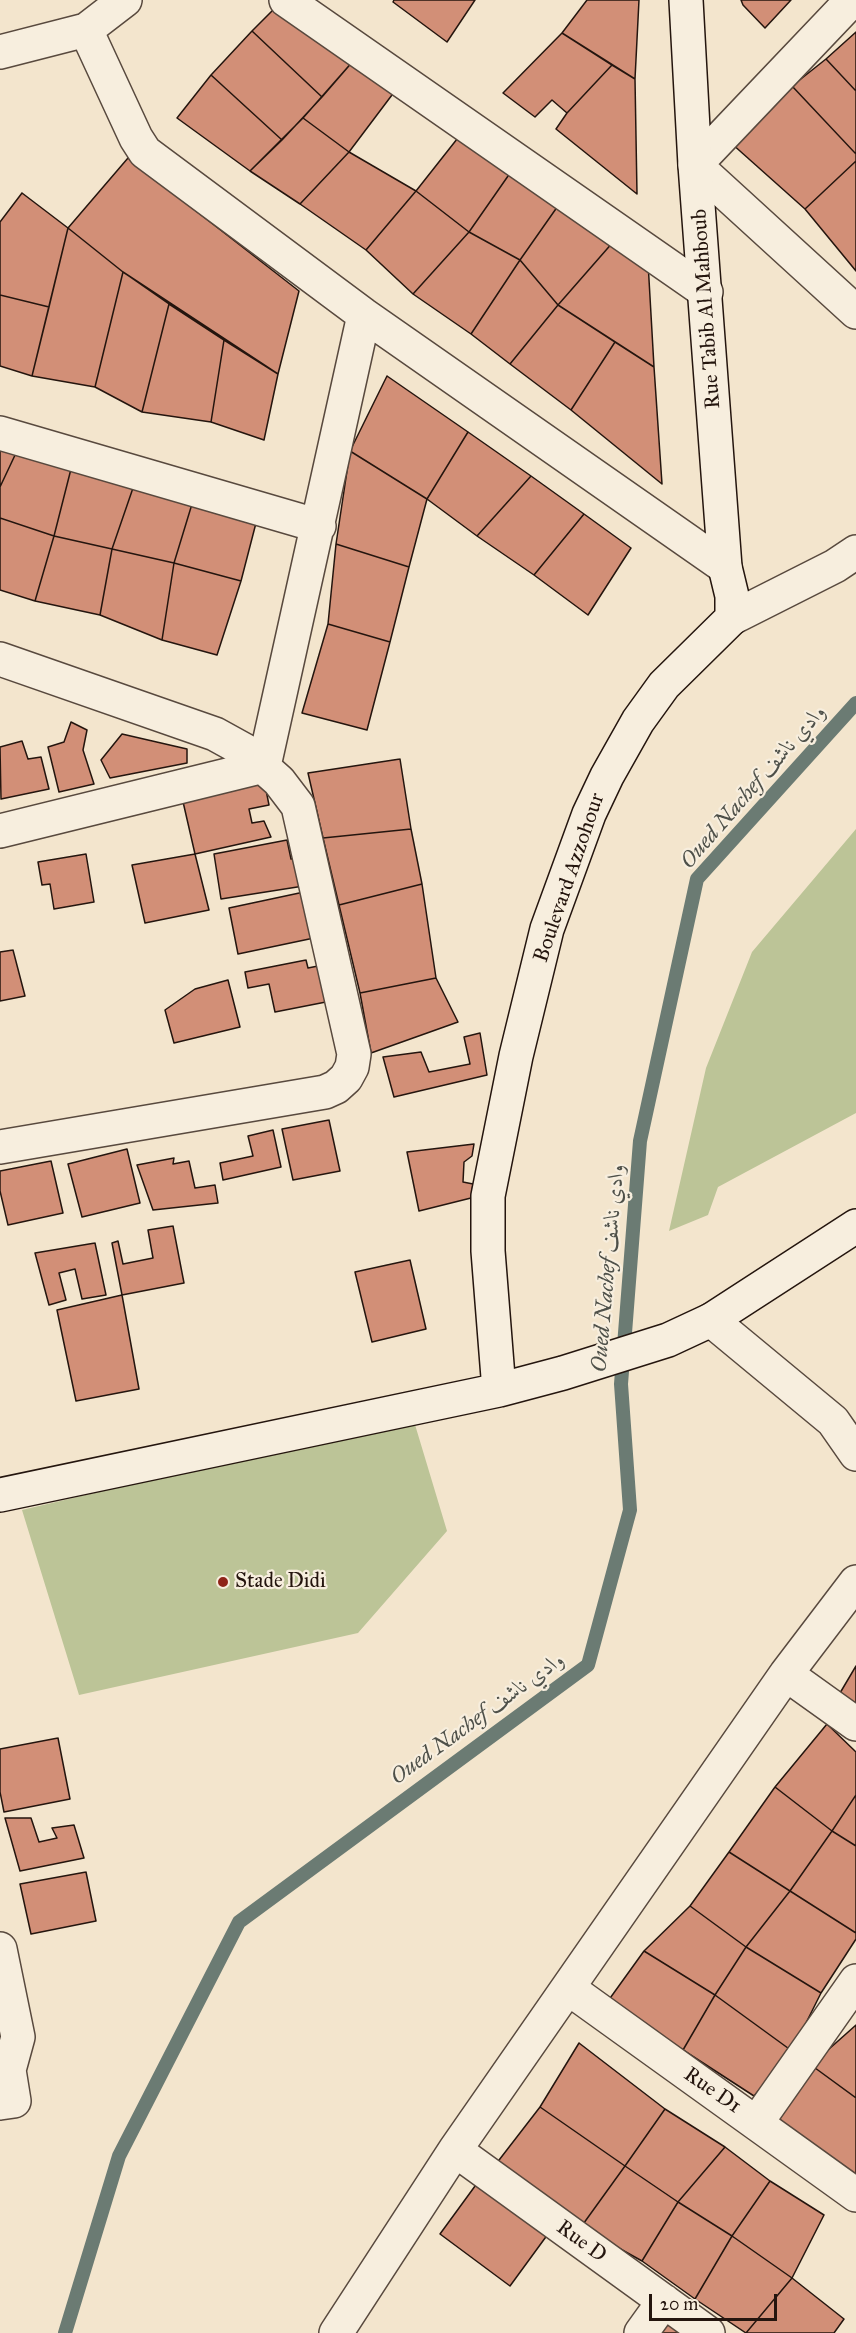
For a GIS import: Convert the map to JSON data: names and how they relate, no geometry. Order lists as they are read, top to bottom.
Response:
{
  "streets": {
    "street": [
      "Rue Tabib Al Mahboub",
      "Boulevard Azzohour",
      "Rue D1",
      "Rue D"
    ]
  },
  "crossings": [
    ["Rue Tabib Al Mahboub", "Boulevard Azzohour"]
  ],
  "water": ["Oued Nachef وادي ناشف"],
  "places": ["Stade Didi"],
  "scale_bar": "20 m"
}
